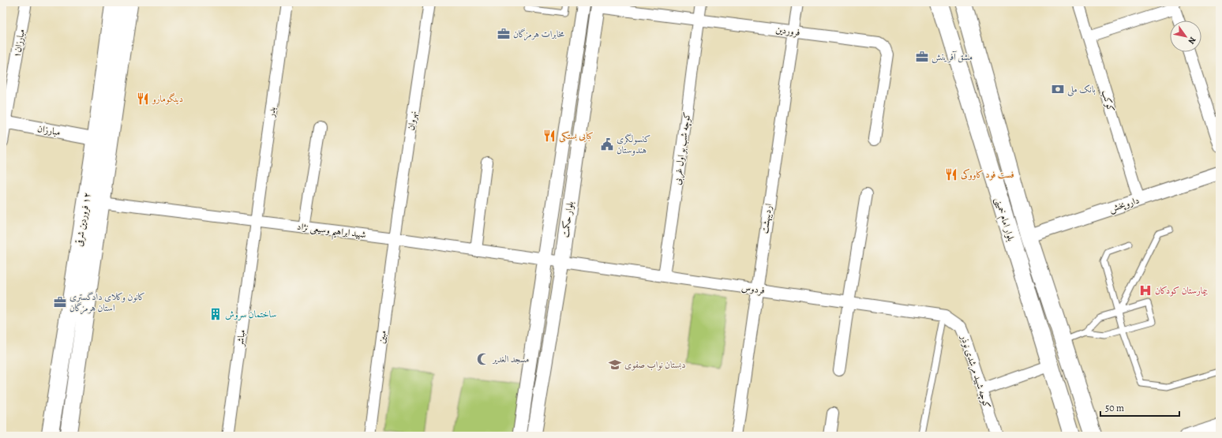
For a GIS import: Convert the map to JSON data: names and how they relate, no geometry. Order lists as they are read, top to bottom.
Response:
{
  "streets": {
    "main road": ["١٢ فروردین شرقی", "بلوار امام خمینی"],
    "street": [
      "فروردین",
      "مبارزان۱",
      "کوکب",
      "بدر",
      "نهروان",
      "مبارزان",
      "کوچه شب بو اول غربی",
      "داروپخش",
      "اردیبهشت",
      "بلوار حکمت",
      "شهید ابراهیم وسیعی نژاد",
      "فردوس",
      "مبین",
      "مباشر",
      "کوچه شهید مرشدی نوذر"
    ]
  },
  "crossings": [
    ["فروردین", "کوچه شب بو اول غربی"],
    ["فروردین", "اردیبهشت"],
    ["فروردین", "بلوار حکمت"],
    ["مبارزان۱", "مبارزان"],
    ["کوکب", "داروپخش"],
    ["بدر", "شهید ابراهیم وسیعی نژاد"],
    ["بدر", "مباشر"],
    ["نهروان", "شهید ابراهیم وسیعی نژاد"],
    ["نهروان", "مبین"],
    ["مبارزان", "١٢ فروردین شرقی"],
    ["کوچه شب بو اول غربی", "فردوس"],
    ["داروپخش", "بلوار امام خمینی"],
    ["اردیبهشت", "فردوس"],
    ["١٢ فروردین شرقی", "شهید ابراهیم وسیعی نژاد"],
    ["بلوار حکمت", "شهید ابراهیم وسیعی نژاد"],
    ["بلوار حکمت", "فردوس"],
    ["شهید ابراهیم وسیعی نژاد", "فردوس"],
    ["شهید ابراهیم وسیعی نژاد", "مبین"],
    ["شهید ابراهیم وسیعی نژاد", "مباشر"],
    ["فردوس", "کوچه شهید مرشدی نوذر"]
  ],
  "places": {
    "office": ["مخابرات هرمزگان", "مشق آفرینش", "کانون وکلای دادگستری استان هرمزگان"],
    "bank": ["بانک ملی"],
    "restaurant": ["دینگومارو", "کبابی بستکی", "فست فود کاووکی"],
    "public building": ["کنسولگری هندوستان"],
    "hospital": ["بیمارستان کودکان"],
    "building": ["ساختمان سروش"],
    "mosque": ["مسجد الغدیر"],
    "school or university": ["دبستان نواب صفوی"]
  },
  "scale_bar": "50 m",
  "north": "bottom right"
}
